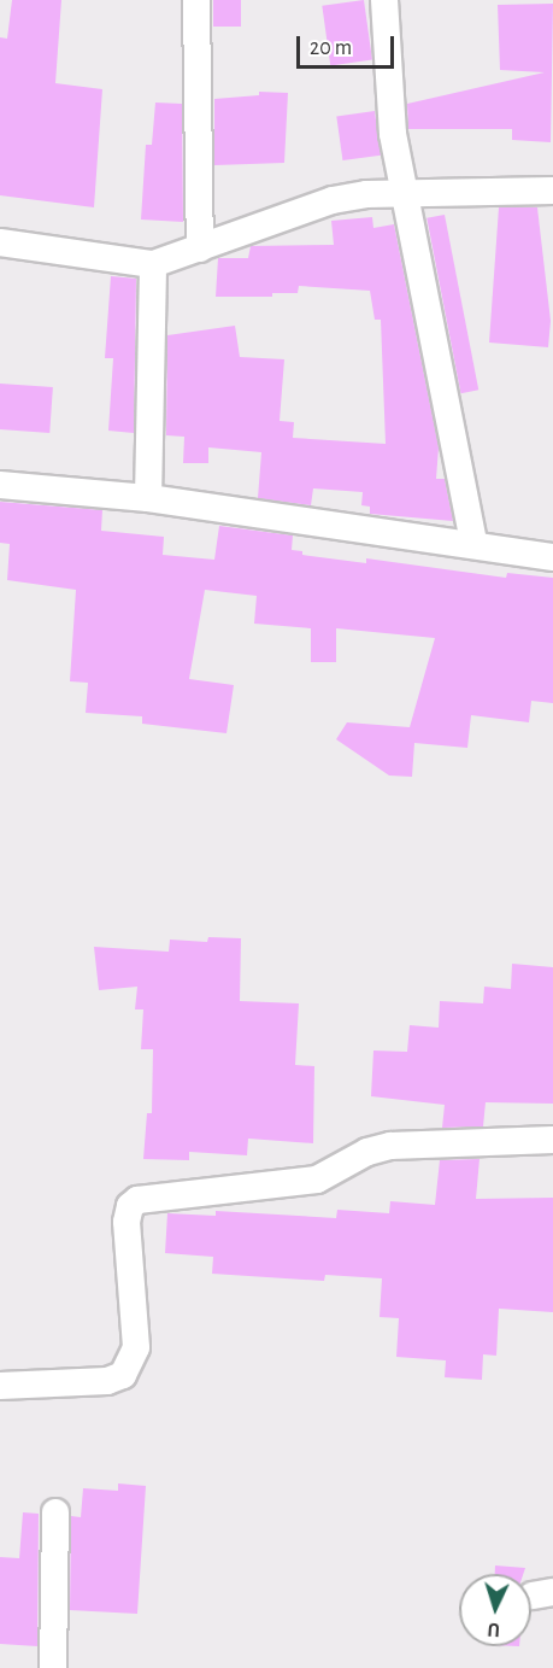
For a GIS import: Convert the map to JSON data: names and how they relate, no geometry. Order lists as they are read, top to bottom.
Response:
{
  "scale_bar": "20 m",
  "north": "bottom"
}
